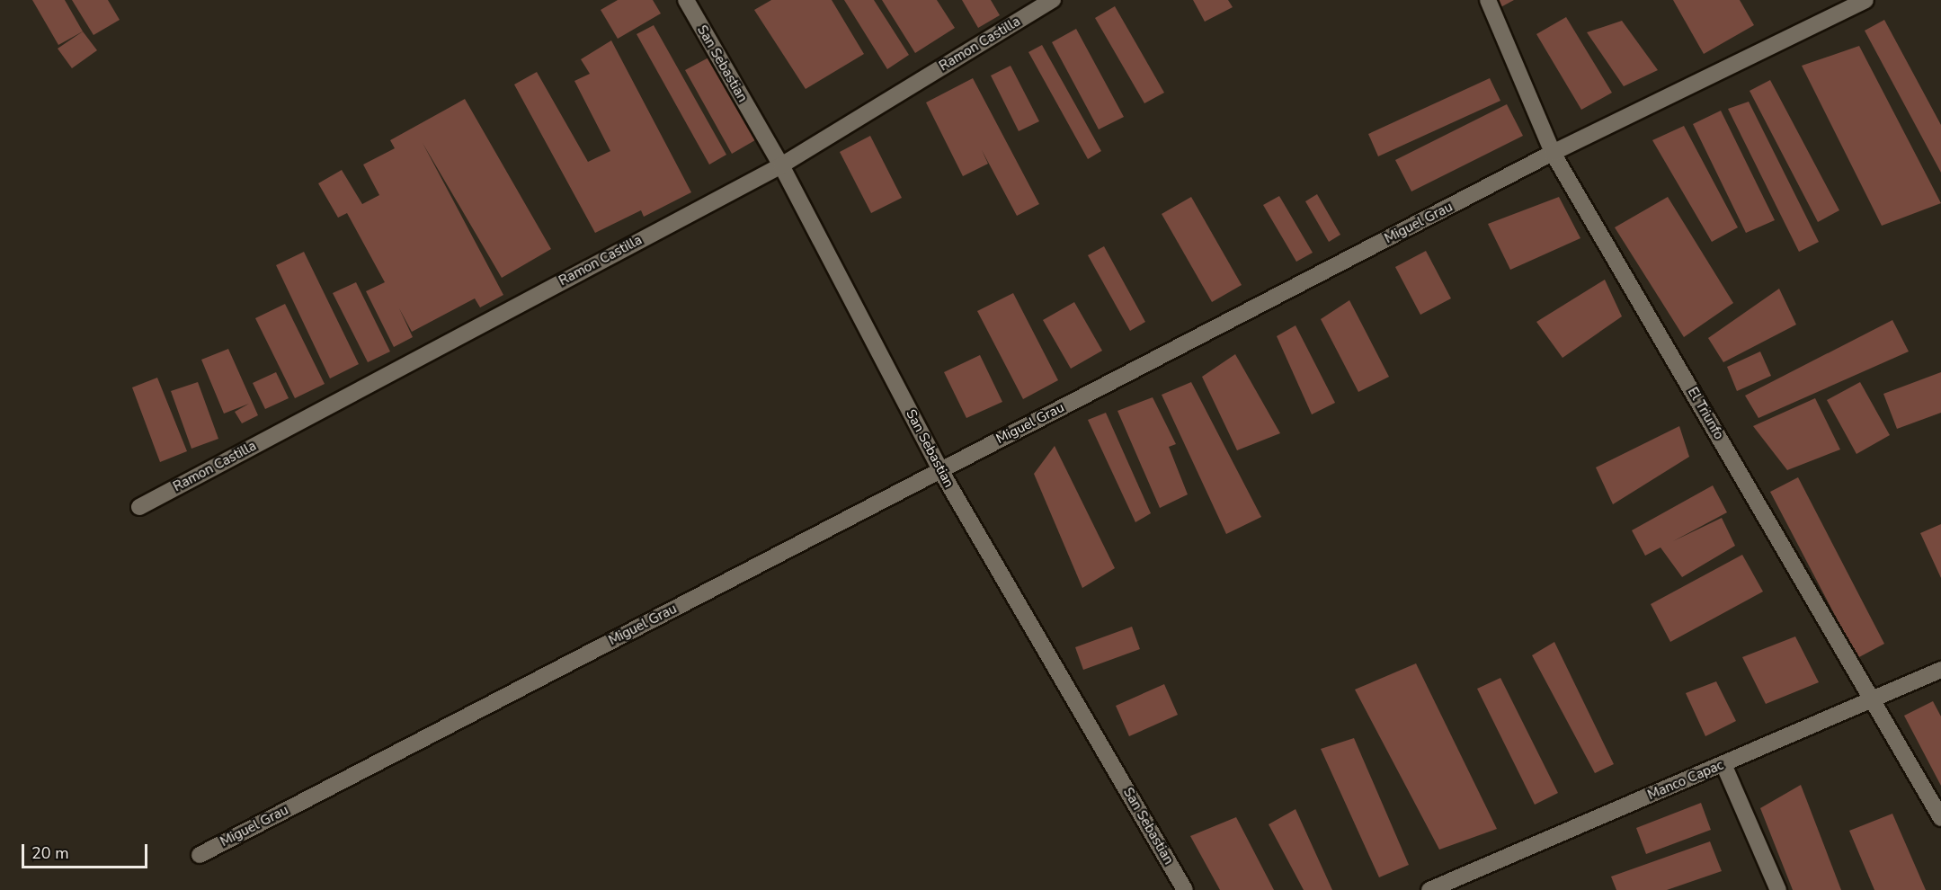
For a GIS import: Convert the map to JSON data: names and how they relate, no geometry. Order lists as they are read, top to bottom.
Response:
{
  "streets": {
    "street": [
      "Ramon Castilla",
      "San Sebastian",
      "Miguel Grau",
      "El Triunfo",
      "Manco Capac"
    ]
  },
  "crossings": [
    ["Ramon Castilla", "San Sebastian"],
    ["San Sebastian", "Miguel Grau"],
    ["Miguel Grau", "El Triunfo"],
    ["El Triunfo", "Manco Capac"]
  ],
  "scale_bar": "20 m"
}
